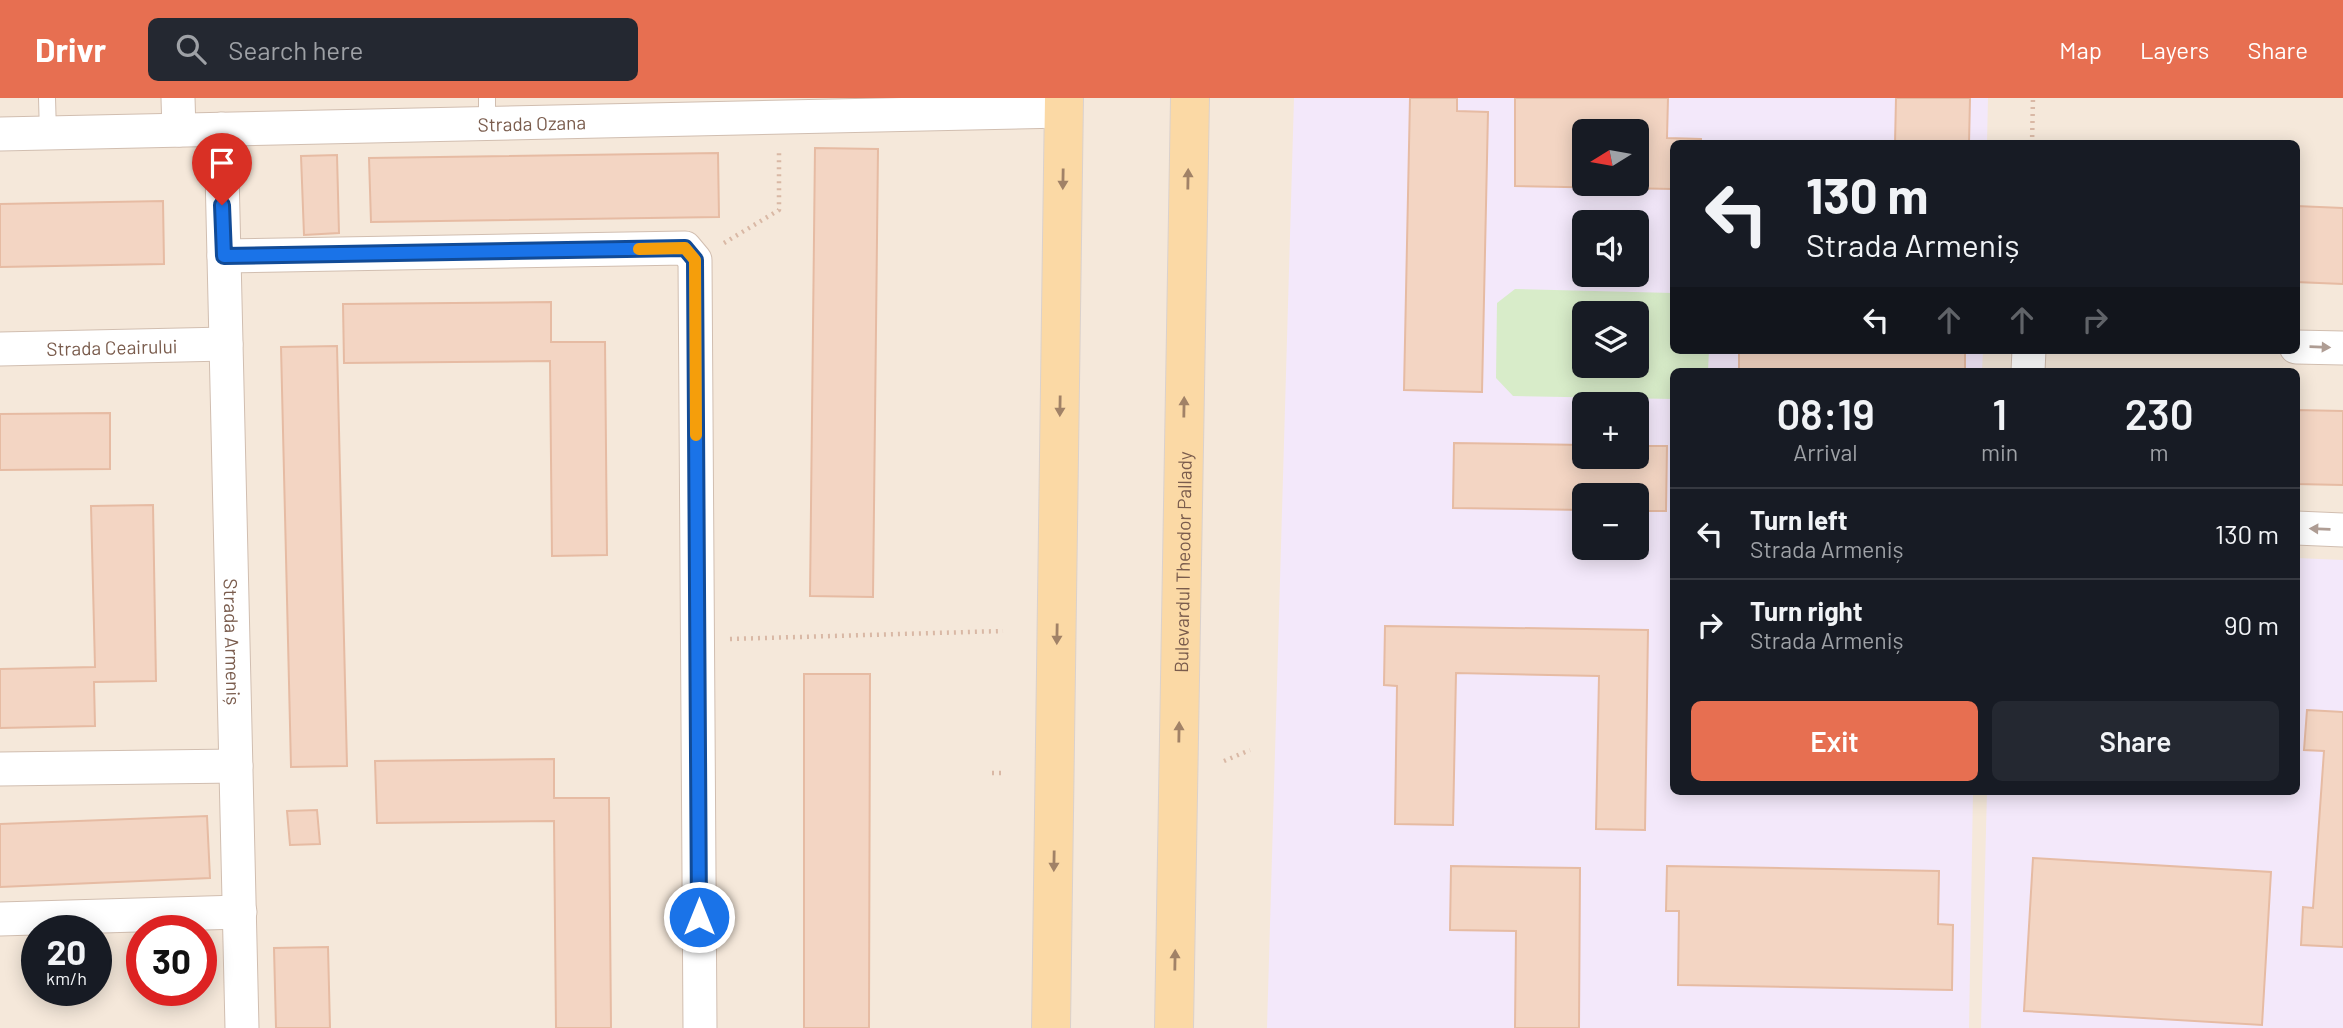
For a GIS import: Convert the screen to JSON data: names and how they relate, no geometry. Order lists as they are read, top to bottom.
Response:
{
  "streets": {
    "main road": ["Bulevardul Theodor Pallady"],
    "street": ["Strada Ozana", "Strada Ceairului", "Strada Armeniș"]
  },
  "crossings": [
    ["Strada Ozana", "Strada Armeniș"],
    ["Strada Ceairului", "Strada Armeniș"]
  ],
  "north": "left",
  "page": {
    "header": "Drivr",
    "search": "Search here",
    "nav": ["Map", "Layers", "Share"],
    "map_buttons": ["+", "−"],
    "turn": ["130 m", "Strada Armeniș"],
    "eta": [
      "08:19",
      "Arrival",
      "1",
      "min",
      "230",
      "m"
    ],
    "list": [
      {
        "name": "Turn left",
        "note": "Strada Armeniș",
        "value": "130 m"
      },
      {
        "name": "Turn right",
        "note": "Strada Armeniș",
        "value": "90 m"
      }
    ],
    "buttons": ["Exit", "Share"],
    "speed": "20 km/h",
    "limit": "30"
  }
}
